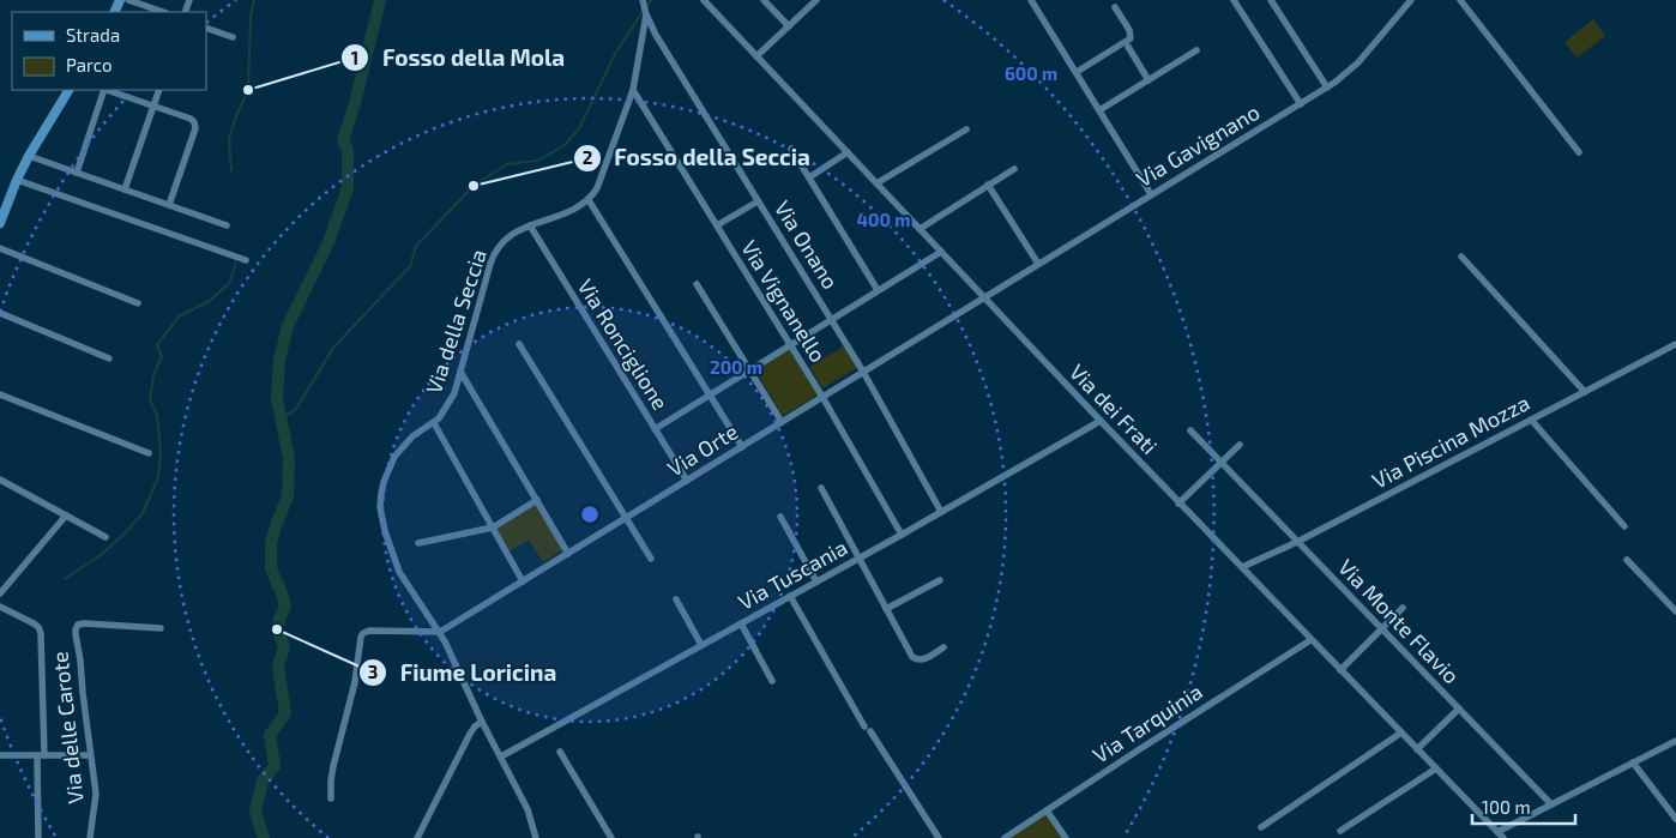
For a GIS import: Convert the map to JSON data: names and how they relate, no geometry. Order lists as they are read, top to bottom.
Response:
{
  "streets": {
    "street": [
      "Via Gavignano",
      "Via Onano",
      "Via Vignanello",
      "Via della Seccia",
      "Via Ronciglione",
      "Via dei Frati",
      "Via Piscina Mozza",
      "Via Orte",
      "Via Tuscania",
      "Via Monte Flavio",
      "Via Tarquinia",
      "Via delle Carote"
    ]
  },
  "crossings": [
    ["Via Gavignano", "Via dei Frati"],
    ["Via Gavignano", "Via Orte"],
    ["Via Onano", "Via della Seccia"],
    ["Via Onano", "Via Orte"],
    ["Via Onano", "Via Tuscania"],
    ["Via Vignanello", "Via della Seccia"],
    ["Via Vignanello", "Via Orte"],
    ["Via Vignanello", "Via Tuscania"],
    ["Via della Seccia", "Via Ronciglione"],
    ["Via della Seccia", "Via Orte"],
    ["Via della Seccia", "Via Tuscania"],
    ["Via Ronciglione", "Via Orte"],
    ["Via dei Frati", "Via Piscina Mozza"],
    ["Via dei Frati", "Via Orte"],
    ["Via dei Frati", "Via Tuscania"],
    ["Via dei Frati", "Via Tarquinia"],
    ["Via Piscina Mozza", "Via Monte Flavio"]
  ],
  "places": ["Fosso della Mola", "Fosso della Seccia", "Fiume Loricina"],
  "legend": ["Strada", "Parco"],
  "scale_bar": "100 m",
  "rings": ["600 m", "400 m", "200 m"]
}
